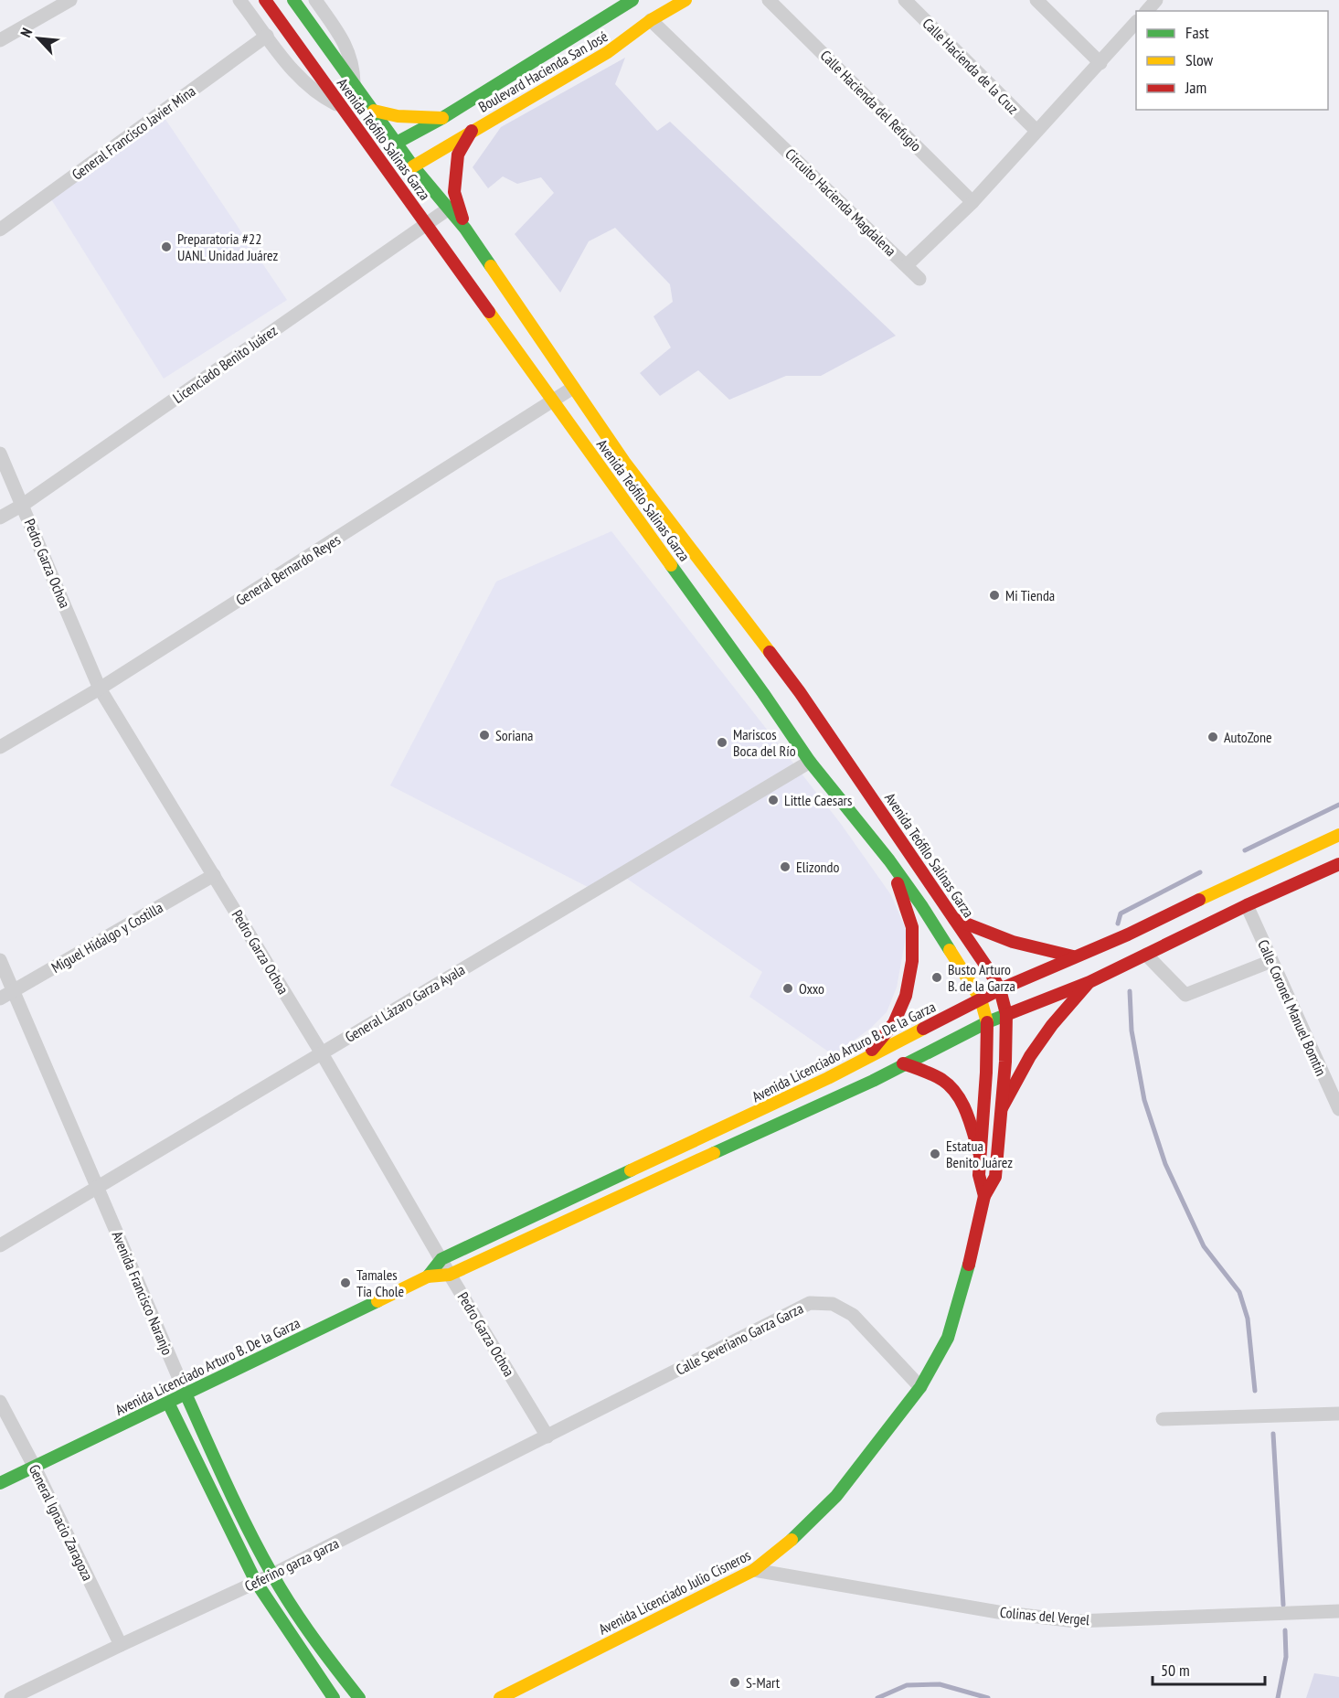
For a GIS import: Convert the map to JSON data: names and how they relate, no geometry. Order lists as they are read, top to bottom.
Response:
{
  "streets": {
    "main road": [
      "Boulevard Hacienda San José",
      "Avenida Teófilo Salinas Garza",
      "Avenida Licenciado Arturo B. De la Garza",
      "Avenida Francisco Naranjo",
      "Avenida Licenciado Julio Cisneros"
    ],
    "street": [
      "Calle Hacienda de la Cruz",
      "Calle Hacienda del Refugio",
      "General Francisco Javier Mina",
      "Circuito Hacienda Magdalena",
      "Licenciado Benito Juárez",
      "Pedro Garza Ochoa",
      "General Bernardo Reyes",
      "Miguel Hidalgo y Costilla",
      "General Lázaro Garza Ayala",
      "Calle Coronel Manuel Bomtin",
      "Calle Severiano Garza Garza",
      "General Ignacio Zaragoza",
      "Ceferino garza garza",
      "Colinas del Vergel"
    ]
  },
  "crossings": [
    ["Calle Hacienda de la Cruz", "Circuito Hacienda Magdalena"],
    ["Boulevard Hacienda San José", "Avenida Teófilo Salinas Garza"],
    ["Boulevard Hacienda San José", "Circuito Hacienda Magdalena"],
    ["Calle Hacienda del Refugio", "Circuito Hacienda Magdalena"],
    ["Avenida Teófilo Salinas Garza", "Licenciado Benito Juárez"],
    ["Avenida Teófilo Salinas Garza", "General Bernardo Reyes"],
    ["Avenida Teófilo Salinas Garza", "General Lázaro Garza Ayala"],
    ["Avenida Teófilo Salinas Garza", "Avenida Licenciado Arturo B. De la Garza"],
    ["Avenida Teófilo Salinas Garza", "Avenida Licenciado Julio Cisneros"],
    ["Licenciado Benito Juárez", "Pedro Garza Ochoa"],
    ["Pedro Garza Ochoa", "General Bernardo Reyes"],
    ["Pedro Garza Ochoa", "Miguel Hidalgo y Costilla"],
    ["Pedro Garza Ochoa", "General Lázaro Garza Ayala"],
    ["Pedro Garza Ochoa", "Avenida Licenciado Arturo B. De la Garza"],
    ["Pedro Garza Ochoa", "Ceferino garza garza"],
    ["Miguel Hidalgo y Costilla", "Avenida Francisco Naranjo"],
    ["General Lázaro Garza Ayala", "Avenida Francisco Naranjo"],
    ["Calle Coronel Manuel Bomtin", "Avenida Licenciado Arturo B. De la Garza"],
    ["Avenida Licenciado Arturo B. De la Garza", "Avenida Francisco Naranjo"],
    ["Avenida Licenciado Arturo B. De la Garza", "General Ignacio Zaragoza"],
    ["Avenida Licenciado Arturo B. De la Garza", "Avenida Licenciado Julio Cisneros"],
    ["Avenida Francisco Naranjo", "Ceferino garza garza"],
    ["Calle Severiano Garza Garza", "Ceferino garza garza"],
    ["Calle Severiano Garza Garza", "Avenida Licenciado Julio Cisneros"],
    ["General Ignacio Zaragoza", "Ceferino garza garza"],
    ["Avenida Licenciado Julio Cisneros", "Colinas del Vergel"]
  ],
  "places": [
    "Preparatoria #22 UANL Unidad Juárez",
    "Mi Tienda",
    "Soriana",
    "AutoZone",
    "Mariscos Boca del Río",
    "Little Caesars",
    "Elizondo",
    "Busto Arturo B. de la Garza",
    "Oxxo",
    "Estatua Benito Juárez",
    "Tamales Tia Chole",
    "S-Mart"
  ],
  "legend": ["Fast", "Slow", "Jam"],
  "scale_bar": "50 m",
  "north": "top left"
}
